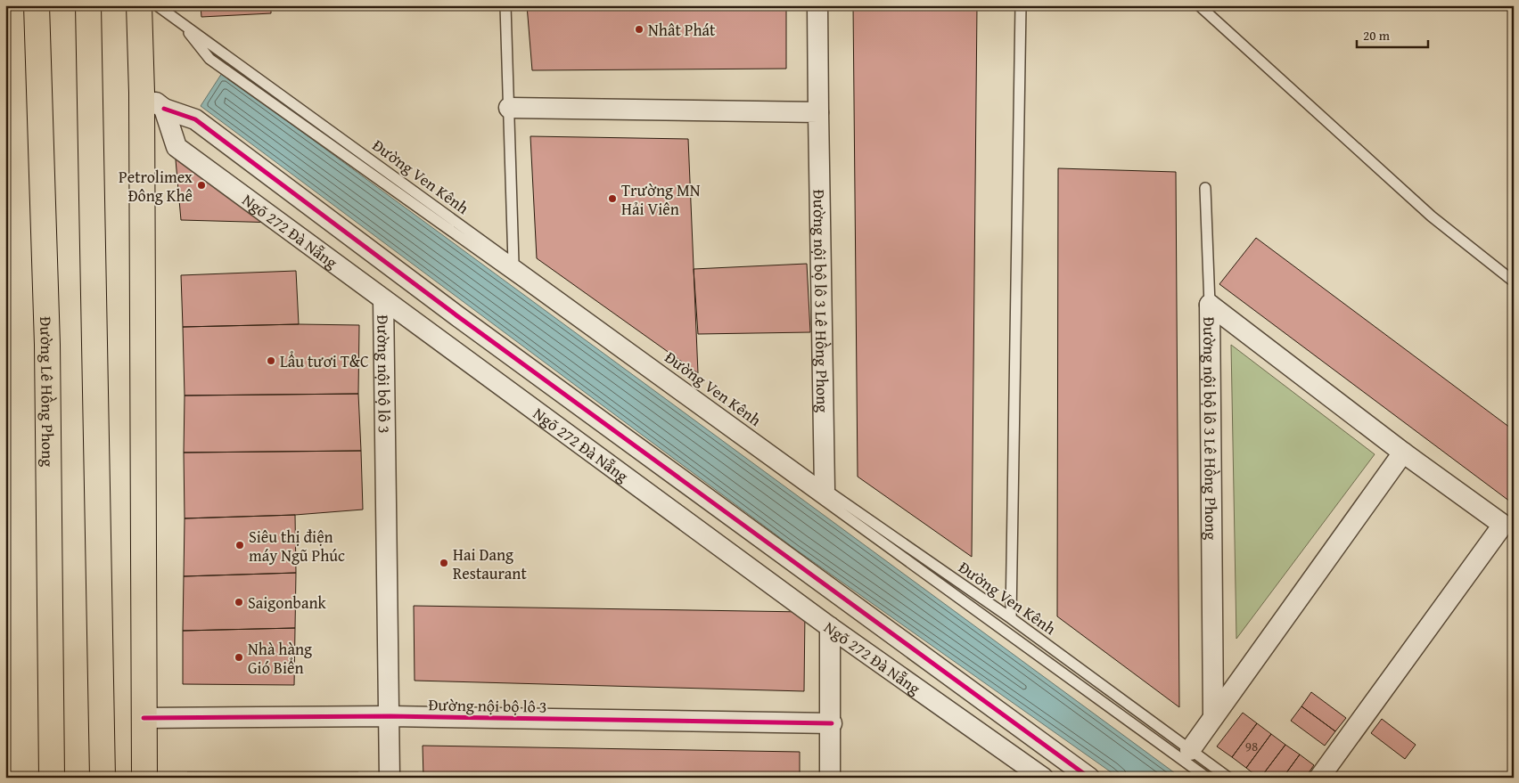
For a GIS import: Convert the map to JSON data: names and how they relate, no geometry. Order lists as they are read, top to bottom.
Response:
{
  "streets": {
    "main road": ["Đường Lê Hồng Phong"],
    "street": ["Ngõ 272 Đà Nẵng", "Đường nội bộ lô 3 Lê Hồng Phong", "Đường nội bộ lô 3"],
    "lane": ["Đường Ven Kênh"]
  },
  "crossings": [
    ["Đường Ven Kênh", "Đường nội bộ lô 3 Lê Hồng Phong"],
    ["Ngõ 272 Đà Nẵng", "Đường nội bộ lô 3"]
  ],
  "places": [
    "Nhât Phát",
    "Petrolimex Đông Khê",
    "Trường MN Hải Viên",
    "Lẩu tươi T&C",
    "Siêu thị điện máy Ngũ Phúc",
    "Hai Dang Restaurant",
    "Saigonbank",
    "Nhà hàng Gió Biển"
  ],
  "house_numbers": ["98"],
  "scale_bar": "20 m"
}
